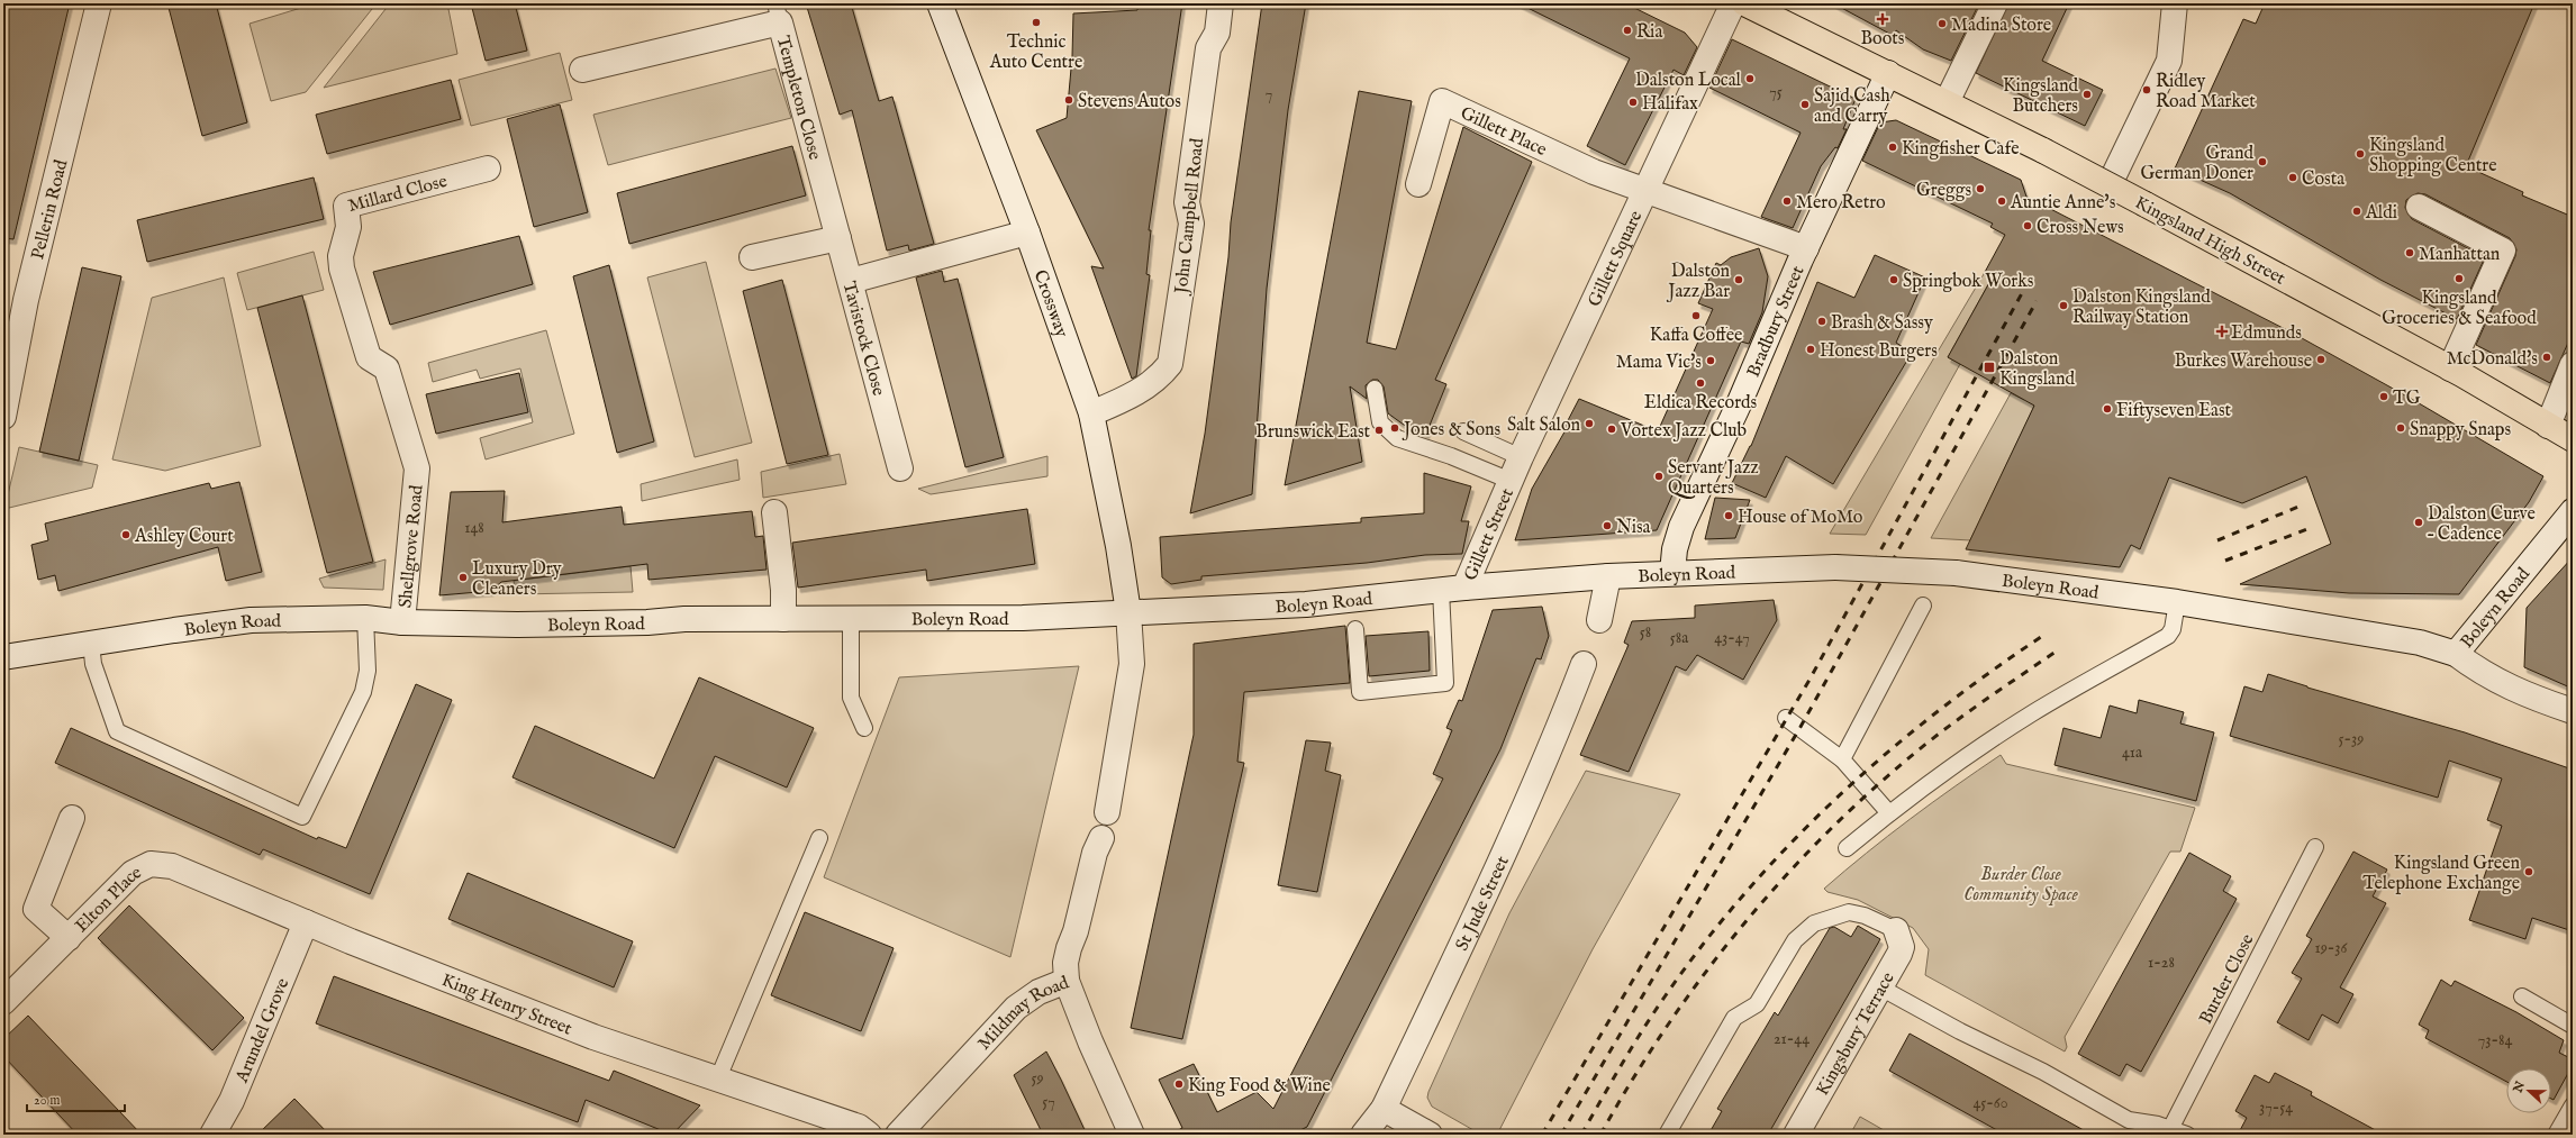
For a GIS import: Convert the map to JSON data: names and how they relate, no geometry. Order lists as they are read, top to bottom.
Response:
{
  "streets": {
    "highway": ["Kingsland High Street"],
    "street": [
      "Templeton Close",
      "Gillett Place",
      "Millard Close",
      "Pellerin Road",
      "John Campbell Road",
      "Gillett Square",
      "Crossway",
      "Bradbury Street",
      "Tavistock Close",
      "Gillett Street",
      "Shellgrove Road",
      "Boleyn Road",
      "Elton Place",
      "St Jude Street",
      "King Henry Street",
      "Mildmay Road",
      "Arundel Grove",
      "Kingsbury Terrace"
    ],
    "lane": ["Burder Close"]
  },
  "crossings": [
    ["Templeton Close", "Tavistock Close"],
    ["Gillett Place", "Gillett Square"],
    ["Millard Close", "Shellgrove Road"],
    ["John Campbell Road", "Crossway"],
    ["Kingsland High Street", "Bradbury Street"],
    ["Gillett Square", "Bradbury Street"],
    ["Gillett Square", "Gillett Street"],
    ["Crossway", "Tavistock Close"],
    ["Crossway", "Boleyn Road"],
    ["Bradbury Street", "Boleyn Road"],
    ["Gillett Street", "Boleyn Road"],
    ["Shellgrove Road", "Boleyn Road"],
    ["Elton Place", "King Henry Street"],
    ["King Henry Street", "Arundel Grove"]
  ],
  "parks": ["Burder Close Community Space"],
  "places": {
    "health": ["Boots", "Edmunds"],
    "other": [
      "Technic Auto Centre",
      "Madina Store",
      "Ria",
      "Dalston Local",
      "Ridley Road Market",
      "Kingsland Butchers",
      "Stevens Autos",
      "Halifax",
      "Sajid Cash and Carry",
      "Kingfisher Cafe",
      "Kingsland Shopping Centre",
      "Grand German Doner",
      "Costa",
      "Greggs",
      "Mero Retro",
      "Auntie Anne's",
      "Aldi",
      "Cross News",
      "Manhattan",
      "Kingsland Groceries & Seafood",
      "Dalston Jazz Bar",
      "Springbok Works",
      "Dalston Kingsland Railway Station",
      "Kaffa Coffee",
      "Brash & Sassy",
      "Honest Burgers",
      "McDonald's",
      "Burkes Warehouse",
      "Mama Vic's",
      "Eldica Records",
      "TG",
      "Fiftyseven East",
      "Salt Salon",
      "Jones & Sons",
      "Snappy Snaps",
      "Vortex Jazz Club",
      "Brunswick East",
      "Servant Jazz Quarters",
      "House of MoMo",
      "Dalston Curve – Cadence",
      "Nisa",
      "Ashley Court",
      "Luxury Dry Cleaners",
      "Kingsland Green Telephone Exchange",
      "King Food & Wine"
    ],
    "transit": ["Dalston Kingsland"]
  },
  "house_numbers": [
    "75",
    "7",
    "148",
    "58",
    "58a",
    "43-47",
    "5-39",
    "41a",
    "19-36",
    "1-28",
    "21-44",
    "73-84",
    "59",
    "57",
    "45-60",
    "37-54"
  ],
  "scale_bar": "20 m",
  "north": "left"
}
